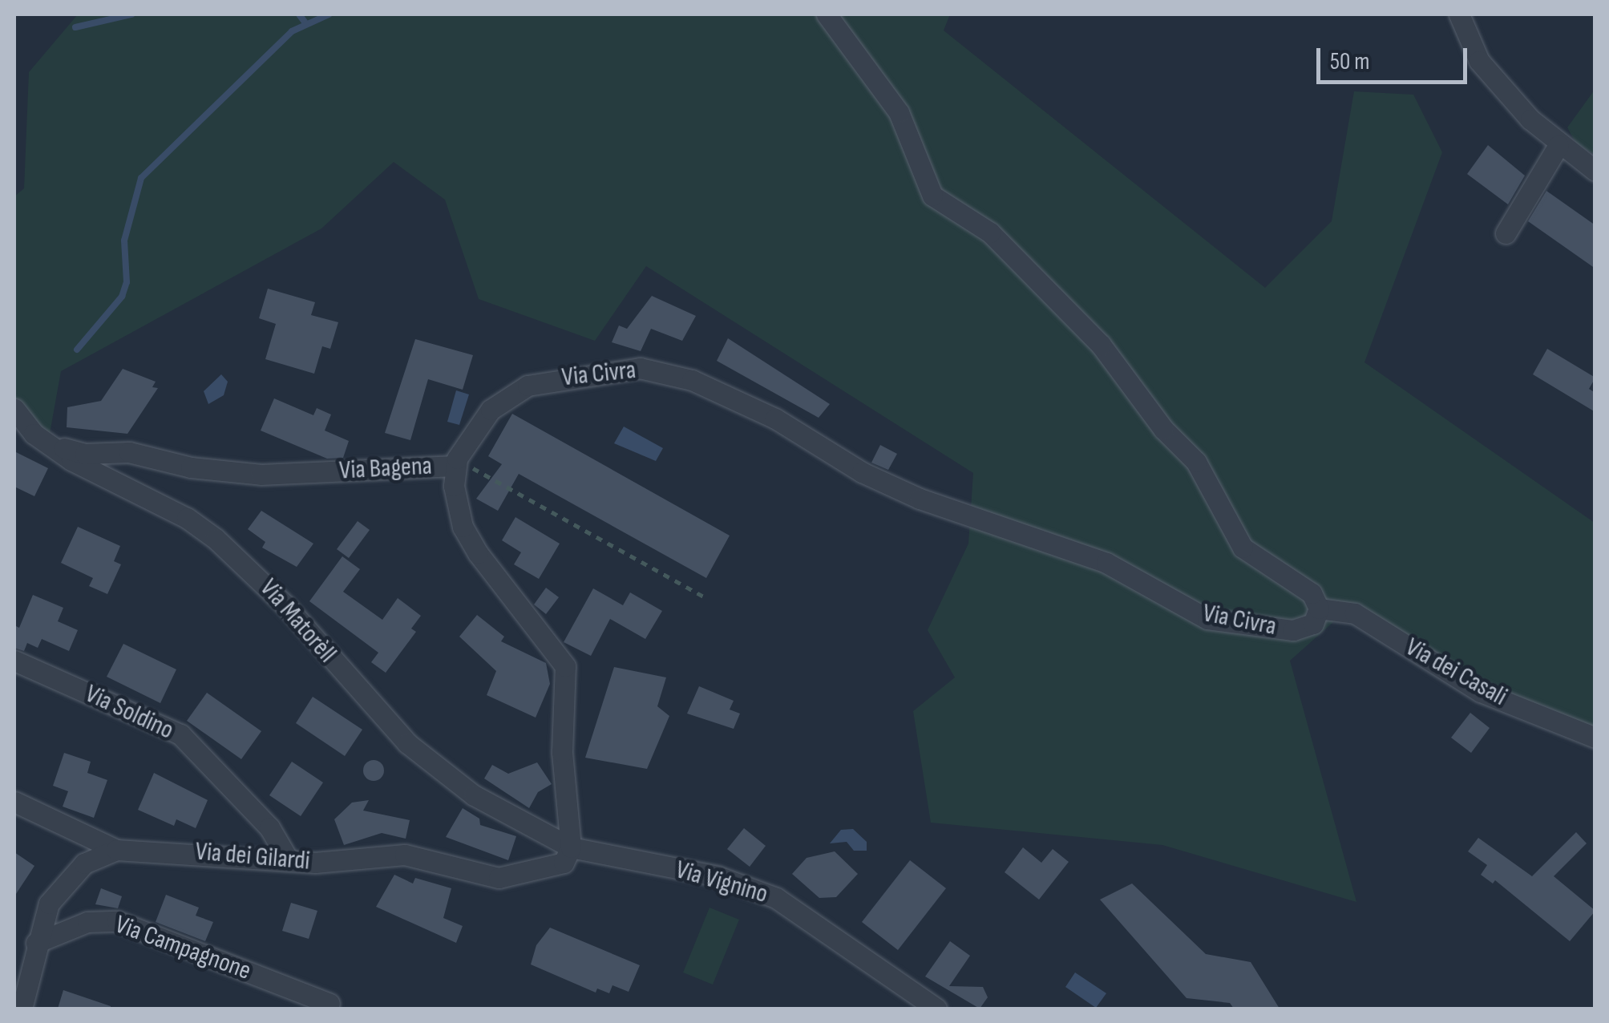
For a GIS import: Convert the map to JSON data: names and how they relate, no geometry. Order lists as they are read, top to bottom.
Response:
{
  "streets": {
    "street": [
      "Via Civra",
      "Via Bagena",
      "Via Matorèll",
      "Via dei Casali",
      "Via Soldino",
      "Via dei Gilardi",
      "Via Vignino",
      "Via Campagnone"
    ]
  },
  "crossings": [
    ["Via Civra", "Via Bagena"],
    ["Via Civra", "Via dei Casali"],
    ["Via Bagena", "Via Matorèll"],
    ["Via Bagena", "Via dei Gilardi"],
    ["Via Bagena", "Via Vignino"],
    ["Via Matorèll", "Via dei Gilardi"],
    ["Via Matorèll", "Via Vignino"],
    ["Via Soldino", "Via dei Gilardi"],
    ["Via dei Gilardi", "Via Vignino"]
  ],
  "scale_bar": "50 m"
}
